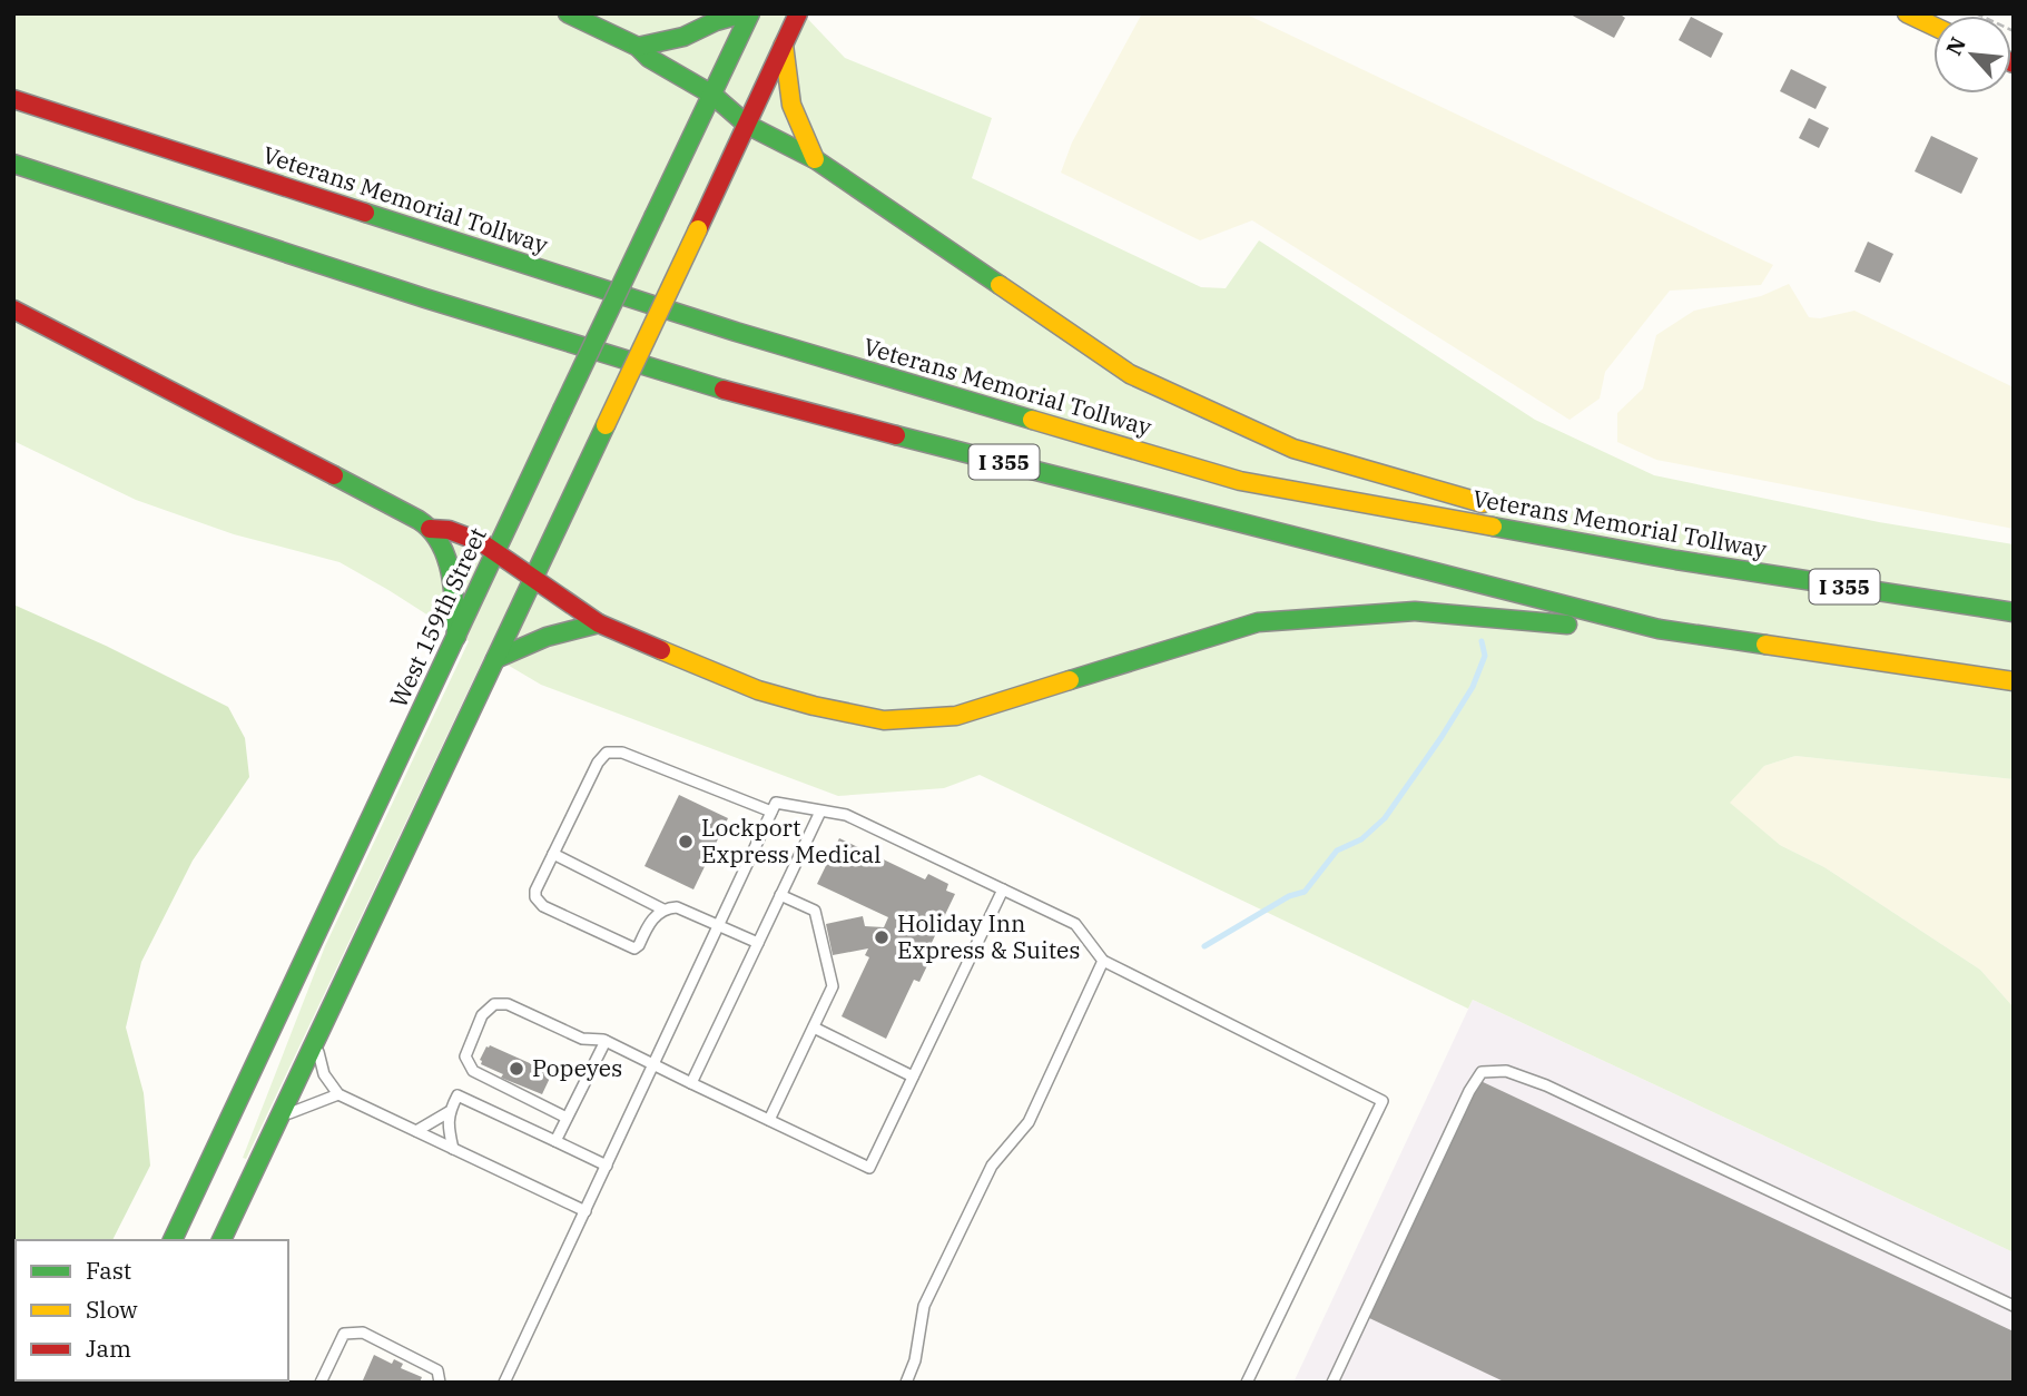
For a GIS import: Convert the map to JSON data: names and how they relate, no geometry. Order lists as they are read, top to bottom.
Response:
{
  "streets": {
    "main road": ["Veterans Memorial Tollway", "I 355", "West 159th Street"]
  },
  "places": ["Lockport Express Medical", "Holiday Inn Express & Suites", "Popeyes"],
  "legend": ["Fast", "Slow", "Jam"],
  "north": "top left"
}
